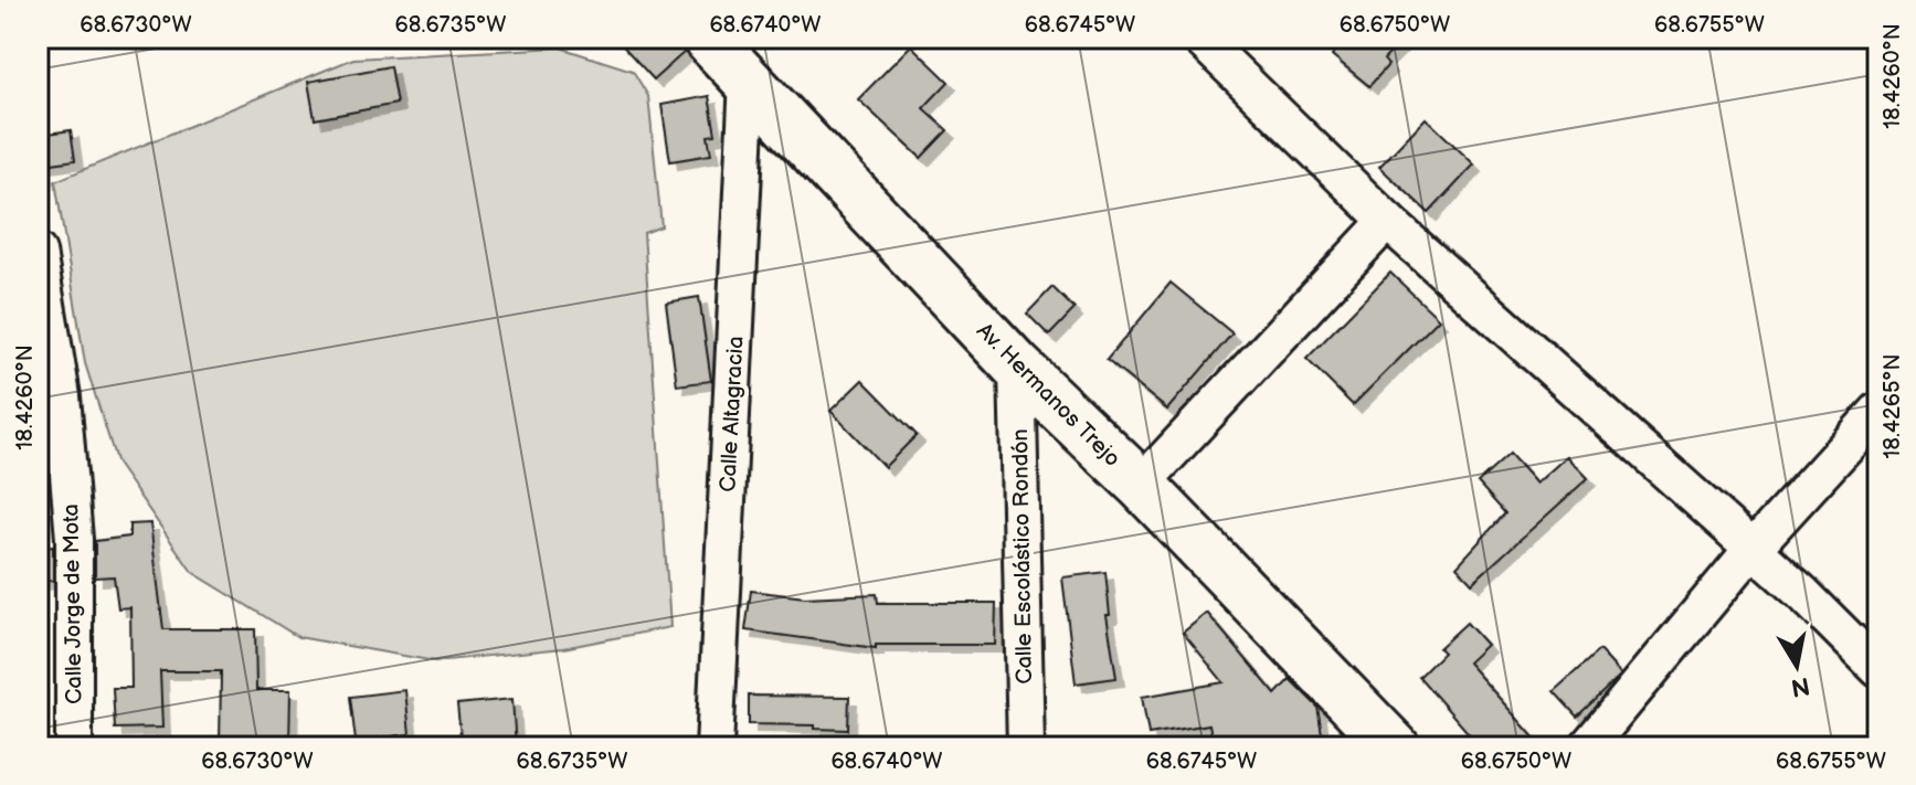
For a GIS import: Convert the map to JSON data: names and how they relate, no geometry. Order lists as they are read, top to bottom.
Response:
{
  "streets": {
    "main road": ["Av. Hermanos Trejo"],
    "street": ["Calle Altagracia", "Calle Escolástico Rondón", "Calle Jorge de Mota"]
  },
  "crossings": [
    ["Av. Hermanos Trejo", "Calle Altagracia"],
    ["Av. Hermanos Trejo", "Calle Escolástico Rondón"]
  ],
  "north": "bottom",
  "coordinates": [
    "68.6730°W",
    "68.6735°W",
    "68.6740°W",
    "68.6745°W",
    "68.6750°W",
    "68.6755°W",
    "18.4260°N",
    "18.4265°N"
  ]
}
